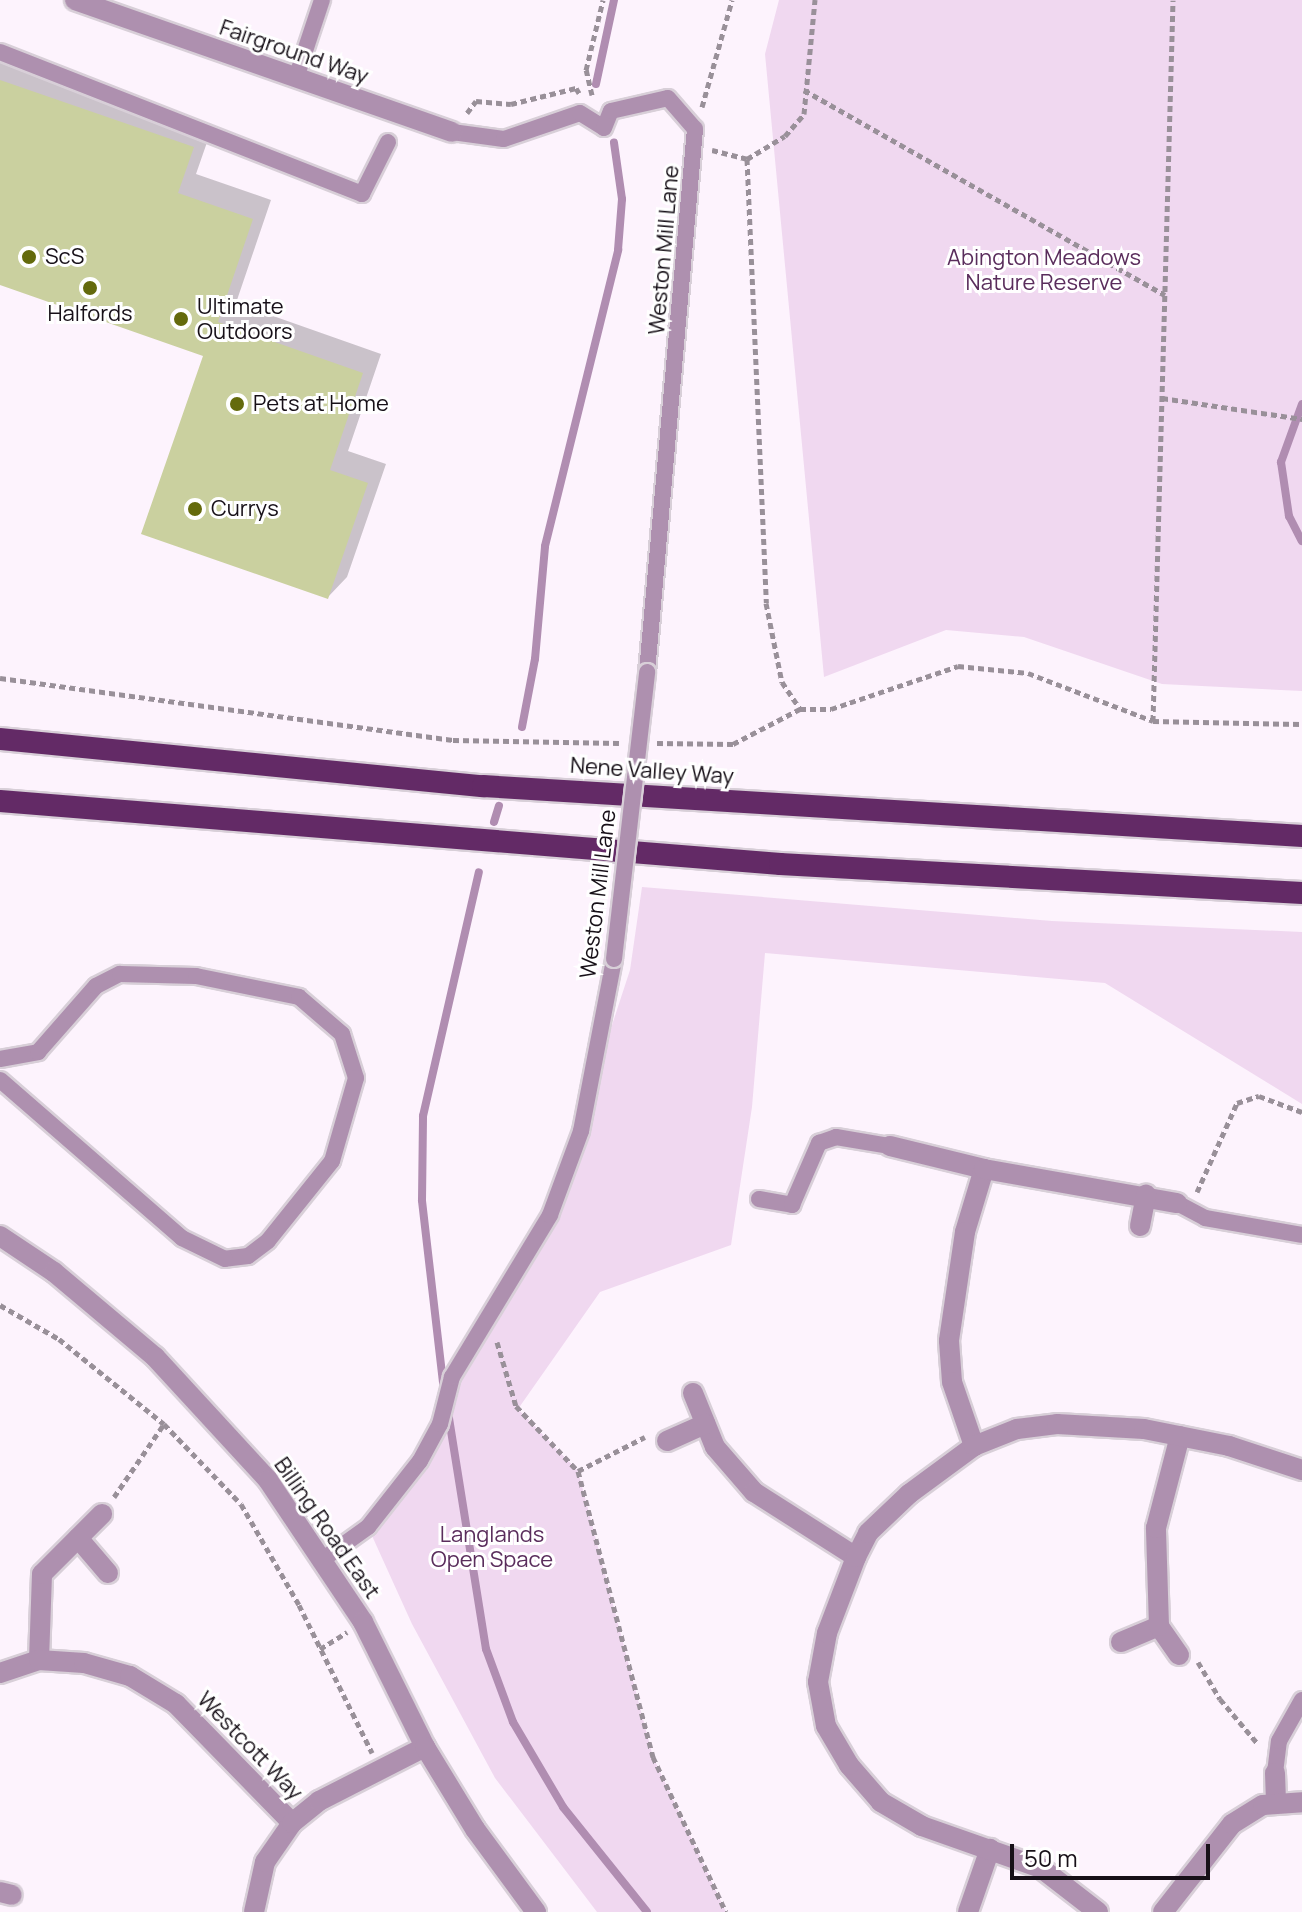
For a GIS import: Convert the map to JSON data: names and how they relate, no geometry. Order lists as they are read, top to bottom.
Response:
{
  "streets": {
    "highway": ["Nene Valley Way"],
    "street": ["Fairground Way", "Billing Road East", "Westcott Way"],
    "lane": ["Weston Mill Lane"]
  },
  "crossings": [
    ["Weston Mill Lane", "Billing Road East"]
  ],
  "parks": ["Abington Meadows Nature Reserve", "Langlands Open Space"],
  "places": [
    "ScS",
    "Halfords",
    "Ultimate Outdoors",
    "Pets at Home",
    "Currys"
  ],
  "scale_bar": "50 m"
}
